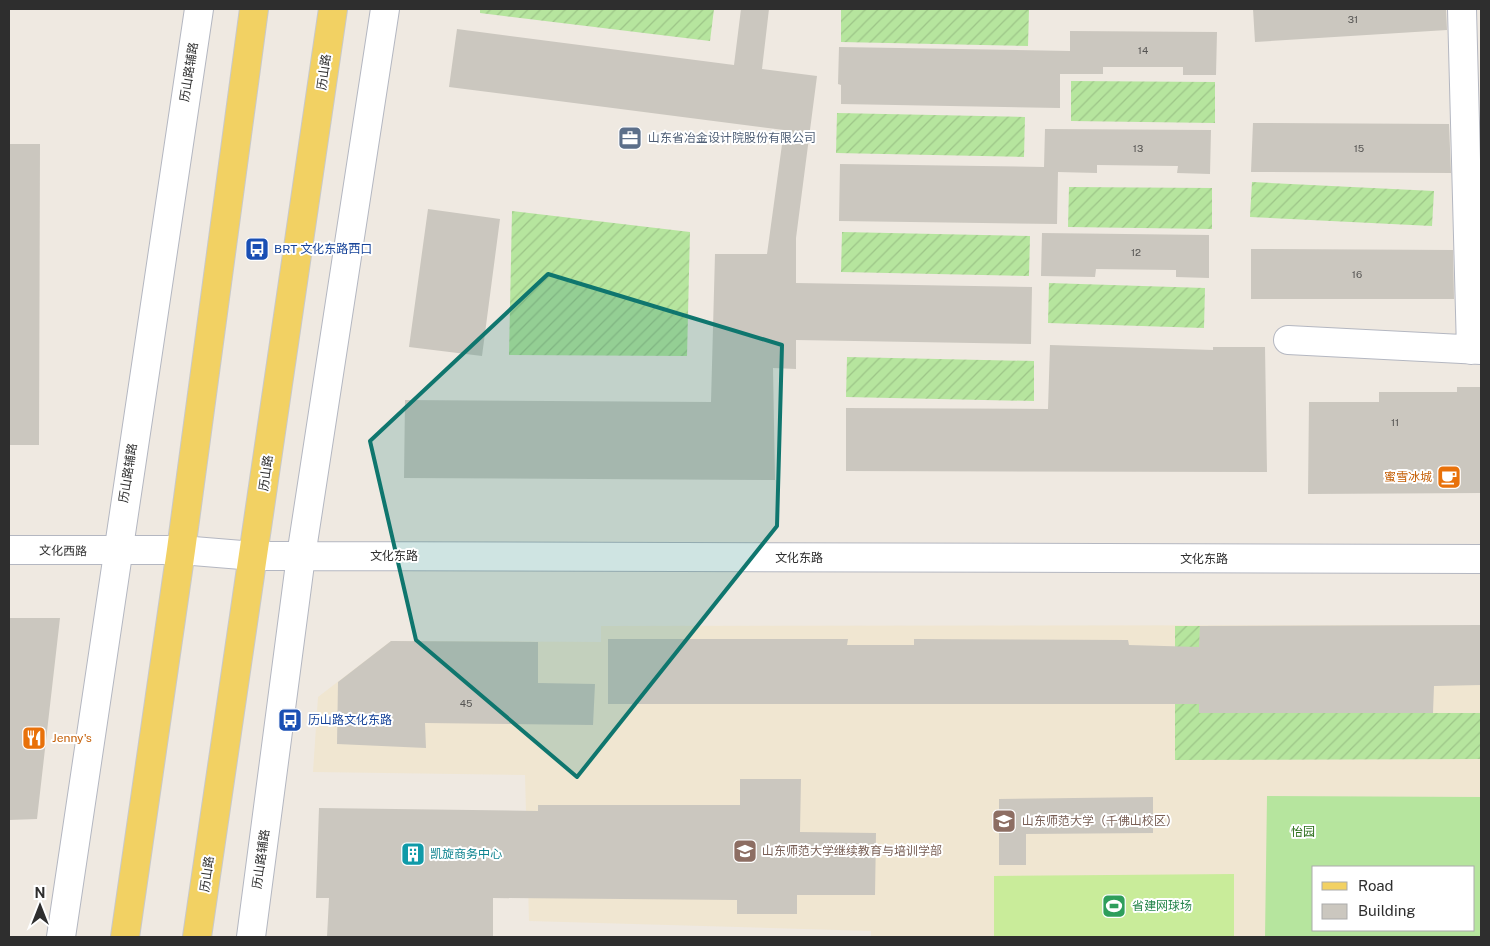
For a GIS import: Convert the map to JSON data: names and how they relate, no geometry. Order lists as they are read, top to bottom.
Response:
{
  "streets": {
    "main road": ["历山路"],
    "street": ["历山路辅路", "文化西路", "文化东路"]
  },
  "crossings": [
    ["历山路辅路", "文化西路"],
    ["历山路辅路", "文化东路"],
    ["历山路", "文化东路"],
    ["文化西路", "文化东路"]
  ],
  "parks": ["怡园"],
  "places": {
    "office": ["山东省冶金设计院股份有限公司"],
    "bus stop": ["BRT 文化东路西口", "历山路文化东路"],
    "cafe": ["蜜雪冰城"],
    "restaurant": ["Jenny's"],
    "school or university": ["山东师范大学（千佛山校区）", "山东师范大学继续教育与培训学部"],
    "building": ["凯旋商务中心"],
    "sports": ["省建网球场"]
  },
  "house_numbers": [
    "31",
    "14",
    "13",
    "15",
    "12",
    "16",
    "11",
    "45"
  ],
  "legend": ["Road", "Building"],
  "north": "top"
}
